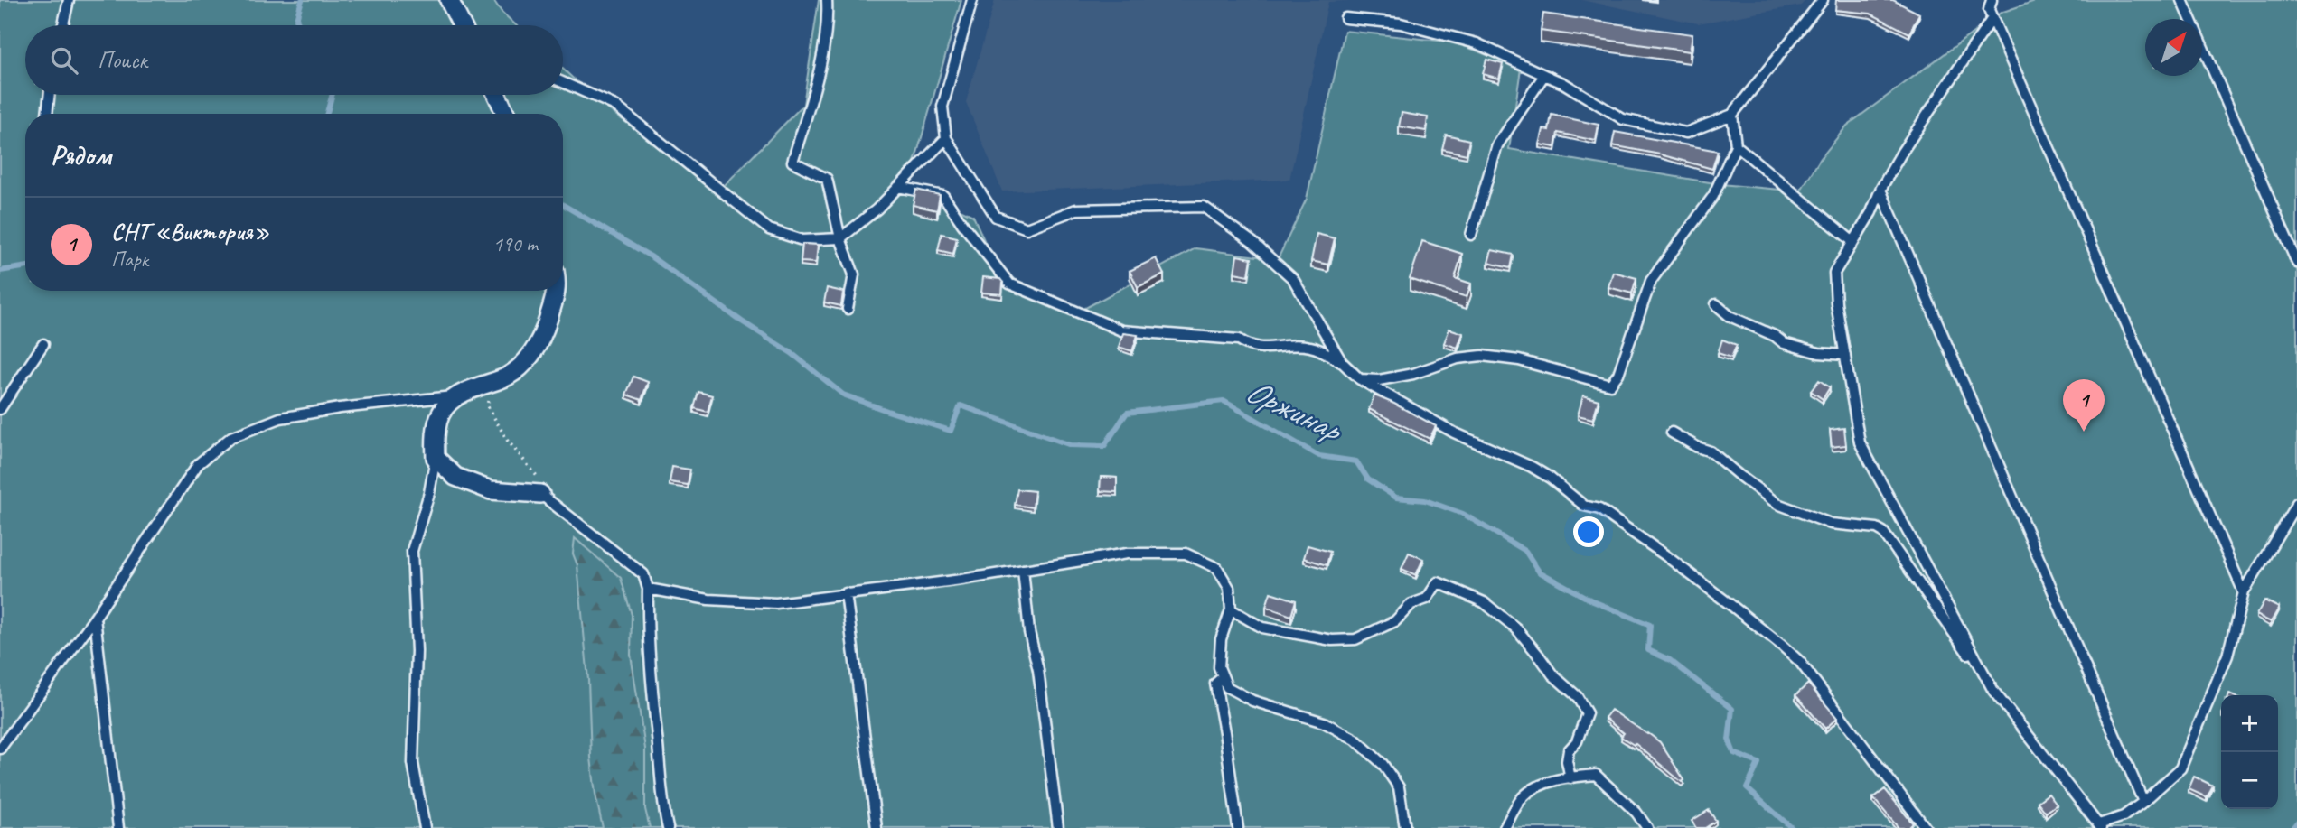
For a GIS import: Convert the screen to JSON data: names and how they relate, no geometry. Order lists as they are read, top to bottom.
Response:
{
  "water": ["Оржинар"],
  "north": "top right",
  "page": {
    "search": "Поиск",
    "heading": "Рядом",
    "list": [
      {
        "mark": "1",
        "name": "СНТ «Виктория»",
        "note": "Парк",
        "value": "190 m"
      }
    ],
    "pins": "1",
    "map_buttons": ["+", "−"]
  }
}
